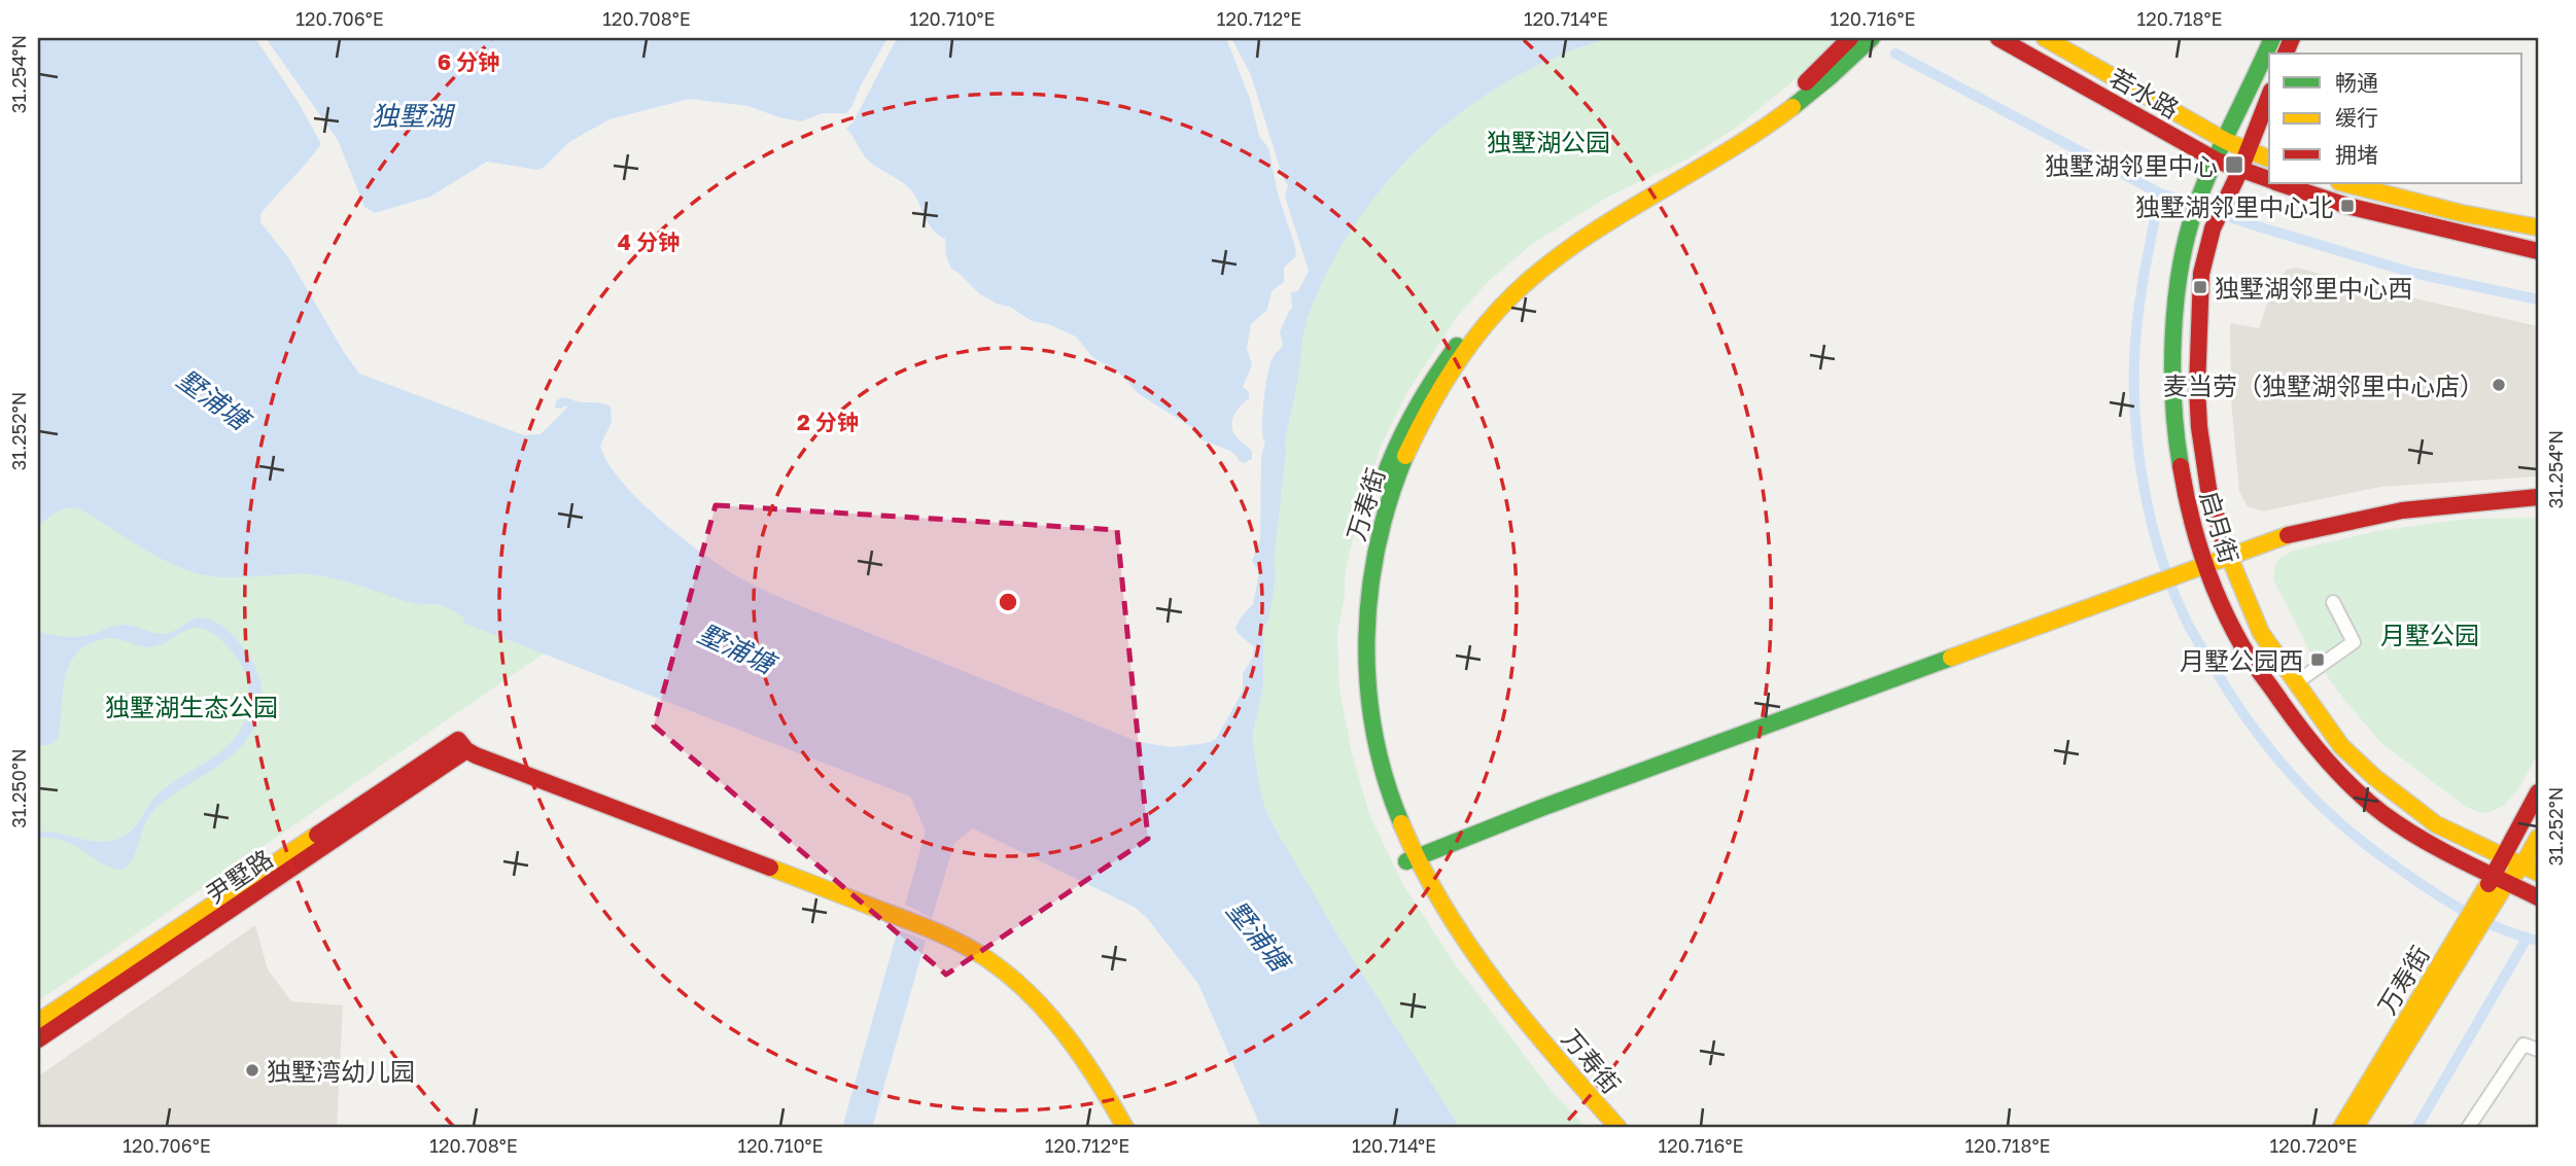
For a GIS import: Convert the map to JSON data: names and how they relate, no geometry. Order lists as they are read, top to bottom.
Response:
{
  "streets": {
    "street": [
      "若水路",
      "万寿街",
      "启月街",
      "尹墅路"
    ]
  },
  "crossings": [
    ["若水路", "启月街"],
    ["万寿街", "启月街"]
  ],
  "water": ["独墅湖", "墅浦塘"],
  "parks": ["独墅湖公园", "月墅公园", "独墅湖生态公园"],
  "places": {
    "transit": [
      "独墅湖邻里中心",
      "独墅湖邻里中心北",
      "独墅湖邻里中心西",
      "月墅公园西"
    ],
    "other": ["麦当劳（独墅湖邻里中心店）", "独墅湾幼儿园"]
  },
  "legend": ["畅通", "缓行", "拥堵"],
  "coordinates": [
    "120.706°E",
    "120.708°E",
    "120.710°E",
    "120.712°E",
    "120.714°E",
    "120.716°E",
    "120.718°E",
    "31.254°N",
    "31.252°N",
    "31.250°N",
    "120.720°E"
  ],
  "rings": ["6 分钟", "4 分钟", "2 分钟"]
}
